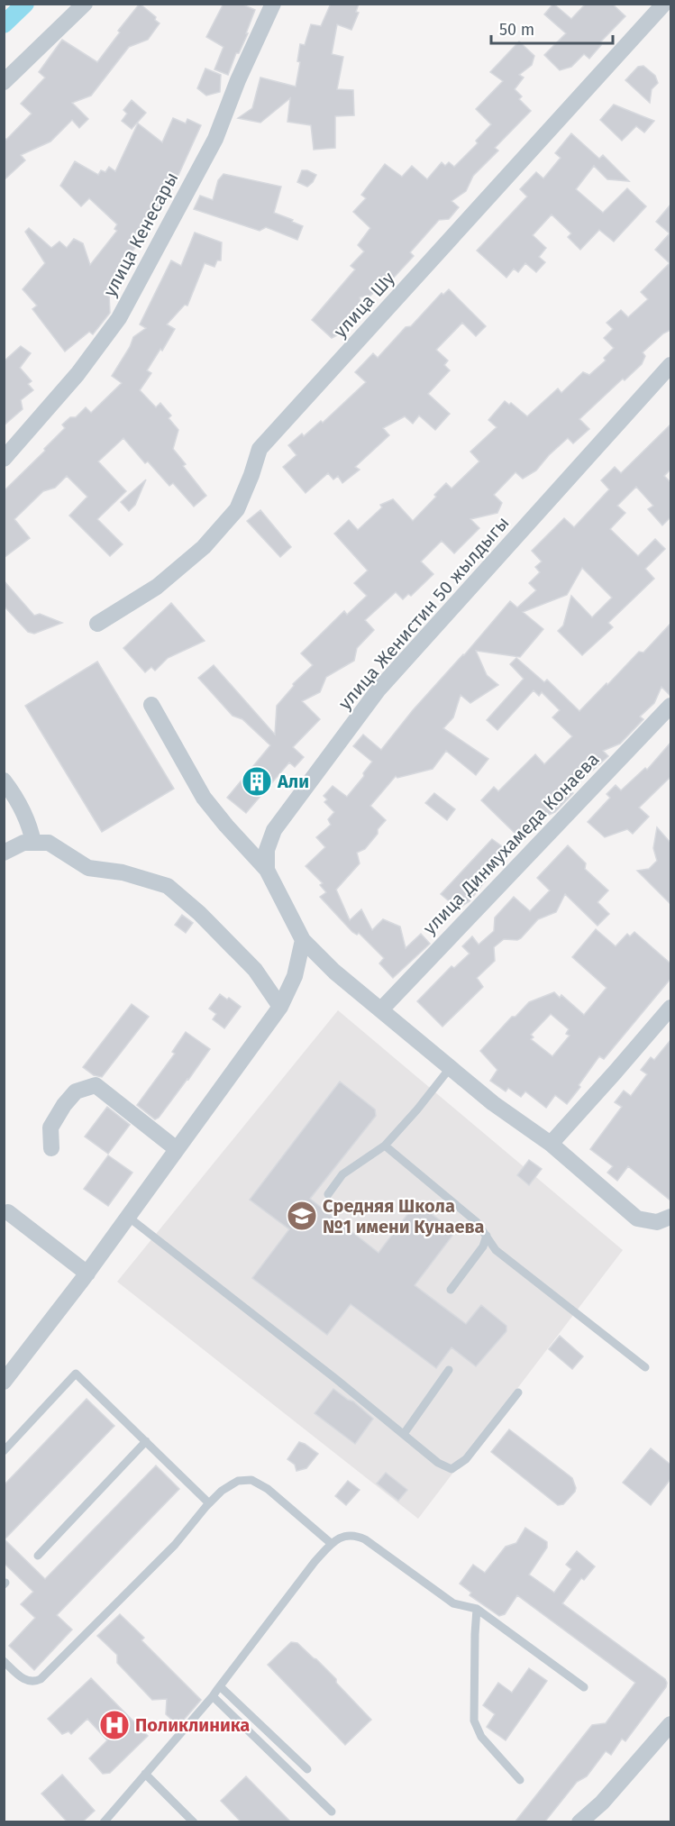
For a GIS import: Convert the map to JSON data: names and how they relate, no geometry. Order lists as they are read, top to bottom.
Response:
{
  "streets": {
    "street": [
      "улица Кенесары",
      "улица Шу",
      "улица Женистин 50 жылдыгы",
      "улица Динмухамеда Конаева"
    ]
  },
  "places": {
    "building": ["Али"],
    "school or university": ["Средняя Школа №1 имени Кунаева"],
    "hospital": ["Поликлиника"]
  },
  "scale_bar": "50 m"
}
